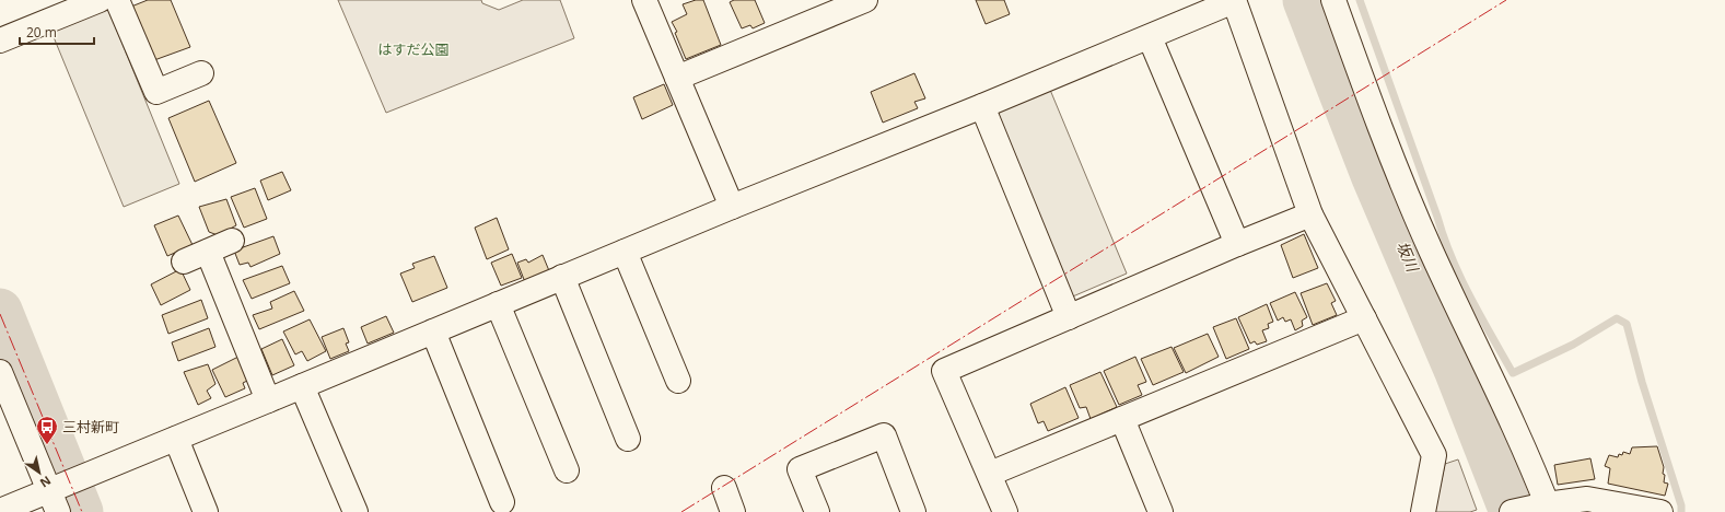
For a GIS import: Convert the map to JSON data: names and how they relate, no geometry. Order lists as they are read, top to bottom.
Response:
{
  "water": ["坂川"],
  "parks": ["はすだ公園"],
  "places": {
    "bus stop": ["三村新町"]
  },
  "scale_bar": "20 m",
  "north": "bottom right"
}
